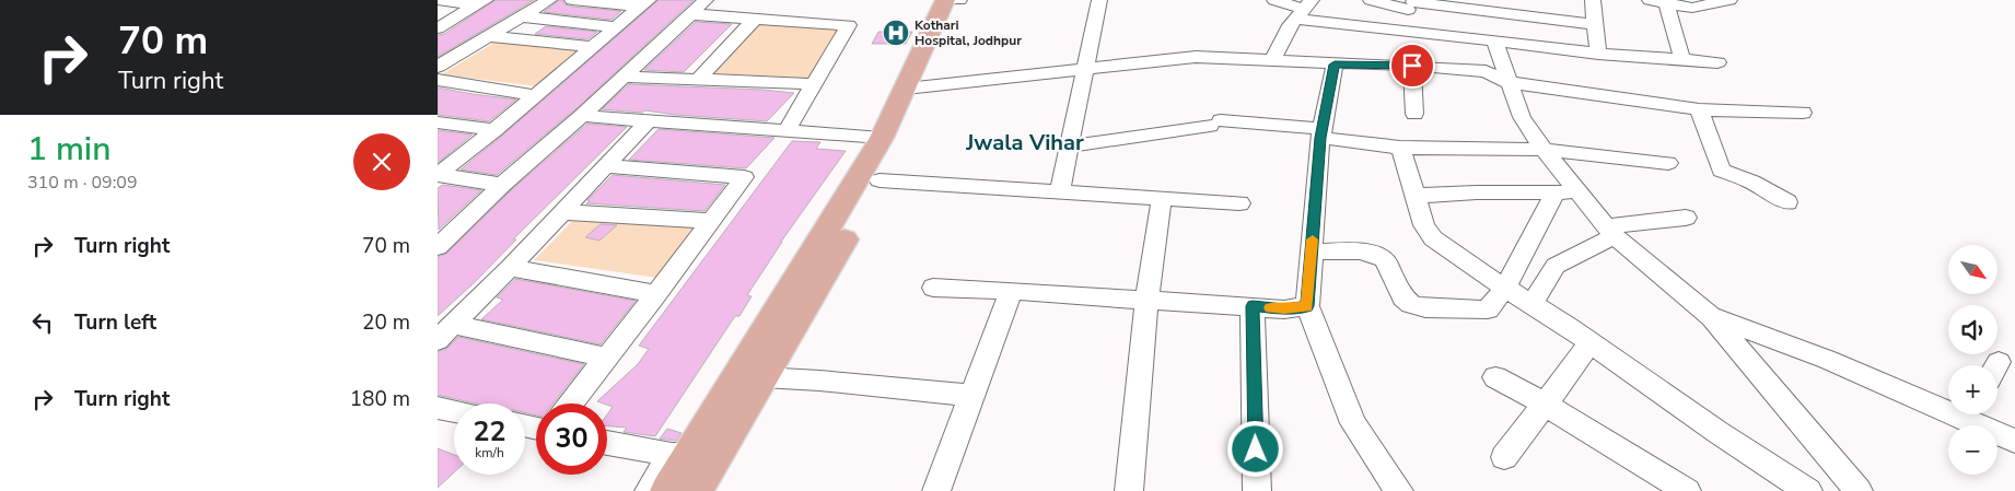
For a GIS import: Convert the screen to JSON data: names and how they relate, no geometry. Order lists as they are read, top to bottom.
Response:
{
  "districts": ["Jwala Vihar"],
  "places": {
    "hospital": ["Kothari Hospital, Jodhpur"]
  },
  "north": "bottom right",
  "page": {
    "turn": ["70 m", "Turn right"],
    "heading": ["1 min", "310 m · 09:09"],
    "list": [
      {
        "name": "Turn right",
        "value": "70 m"
      },
      {
        "name": "Turn left",
        "value": "20 m"
      },
      {
        "name": "Turn right",
        "value": "180 m"
      }
    ],
    "map_buttons": ["+", "−"],
    "speed": "22 km/h",
    "limit": "30"
  }
}
